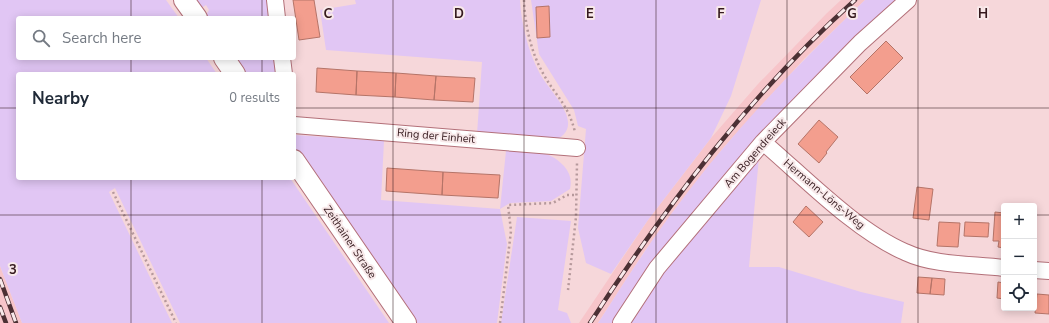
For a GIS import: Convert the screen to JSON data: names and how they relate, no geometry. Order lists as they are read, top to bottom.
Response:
{
  "streets": {
    "street": [
      "Ring der Einheit",
      "Am Bogendreieck",
      "Hermann-Löns-Weg",
      "Zeithainer Straße"
    ]
  },
  "crossings": [
    ["Am Bogendreieck", "Hermann-Löns-Weg"]
  ],
  "page": {
    "search": "Search here",
    "heading": ["Nearby", "0 results"],
    "map_buttons": ["+", "−"]
  },
  "grid": {
    "columns": [
      "C",
      "D",
      "E",
      "F",
      "G",
      "H"
    ],
    "rows": ["3"]
  }
}
